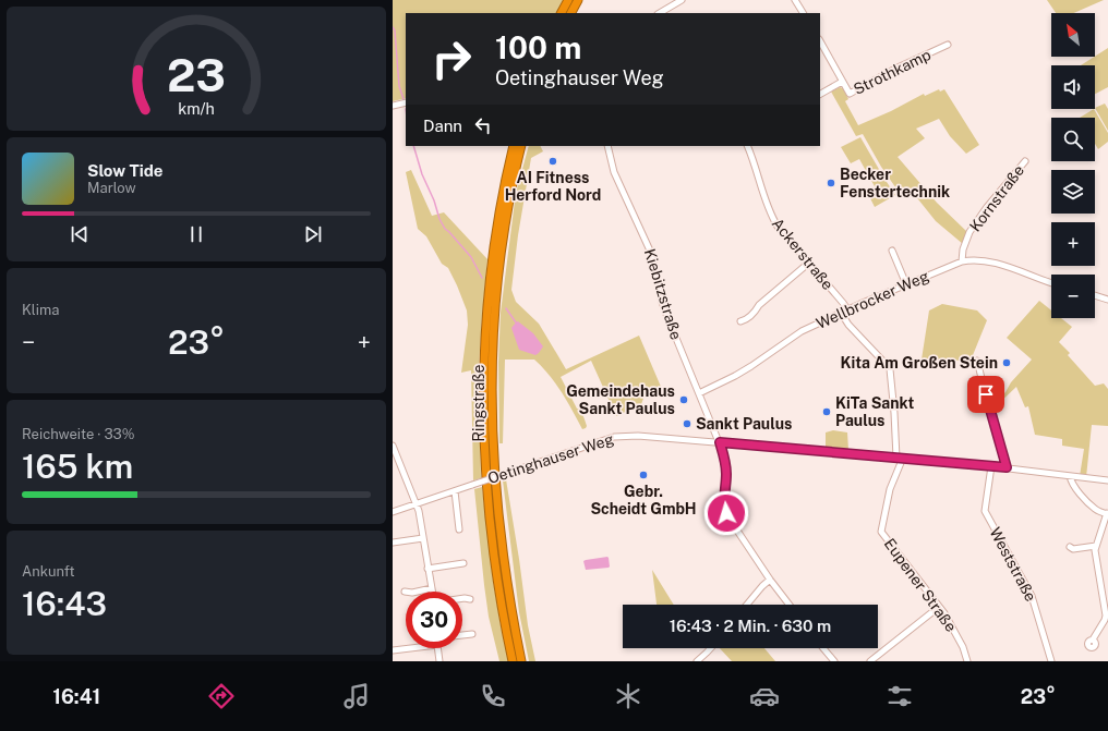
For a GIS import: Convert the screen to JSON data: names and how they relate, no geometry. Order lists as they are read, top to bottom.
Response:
{
  "streets": {
    "highway": ["Ringstraße"],
    "street": [
      "Strothkamp",
      "Kornstraße",
      "Ackerstraße",
      "Kiebitzstraße",
      "Wellbrocker Weg",
      "Oetinghauser Weg",
      "Weststraße",
      "Eupener Straße"
    ]
  },
  "crossings": [
    ["Kornstraße", "Wellbrocker Weg"],
    ["Ackerstraße", "Wellbrocker Weg"],
    ["Kiebitzstraße", "Wellbrocker Weg"],
    ["Kiebitzstraße", "Oetinghauser Weg"],
    ["Oetinghauser Weg", "Weststraße"],
    ["Oetinghauser Weg", "Eupener Straße"]
  ],
  "places": [
    "AI Fitness Herford Nord",
    "Becker Fenstertechnik",
    "Kita Am Großen Stein",
    "Gemeindehaus Sankt Paulus",
    "KiTa Sankt Paulus",
    "Sankt Paulus",
    "Gebr. Scheidt GmbH"
  ],
  "north": "top left",
  "page": {
    "map_buttons": ["+", "−"],
    "turn": ["100 m", "Oetinghauser Weg"],
    "then": "Dann",
    "song": ["Slow Tide", "Marlow"],
    "tile": [
      "Klima",
      ["Reichweite · 33%", "165 km"],
      ["Ankunft", "16:43"]
    ],
    "heat": ["−", "23°", "+"],
    "limit": "30",
    "trip": "16:43 · 2 Min. · 630 m",
    "tabs": ["16:41", "23°"],
    "gauge": ["23", "km/h"]
  }
}
